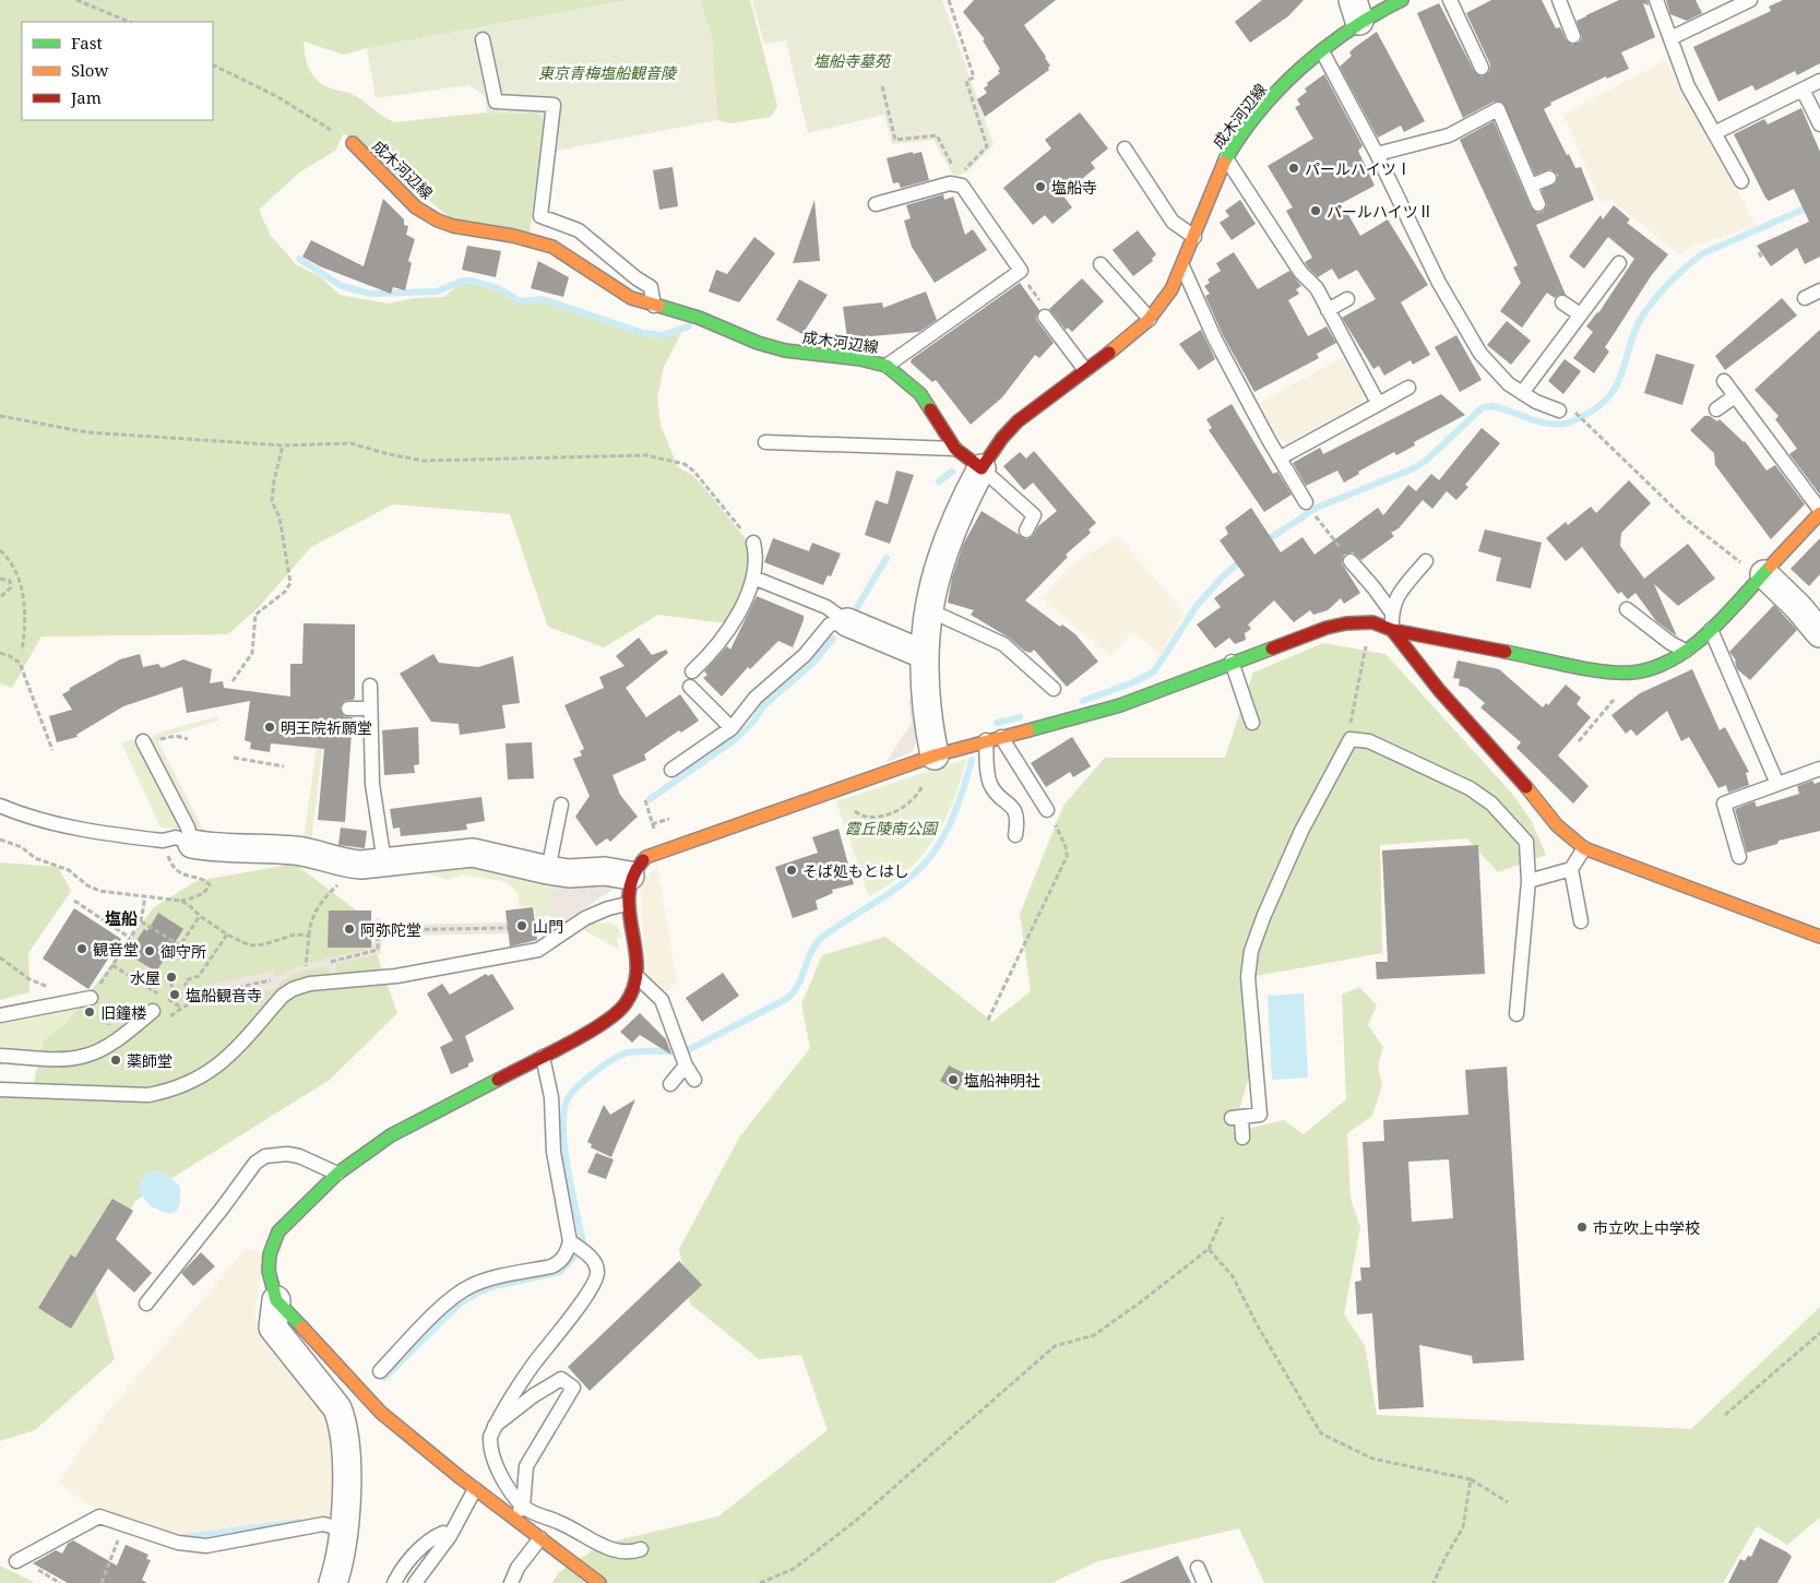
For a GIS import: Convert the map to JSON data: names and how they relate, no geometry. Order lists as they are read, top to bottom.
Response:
{
  "streets": {
    "street": ["成木河辺線"]
  },
  "districts": ["塩船"],
  "parks": ["塩船寺墓苑", "東京青梅塩船観音陵", "霞丘陵南公園"],
  "places": [
    "パールハイツⅠ",
    "塩船寺",
    "パールハイツⅡ",
    "明王院祈願堂",
    "そば処もとはし",
    "山門",
    "阿弥陀堂",
    "観音堂",
    "御守所",
    "水屋",
    "塩船観音寺",
    "旧鐘楼",
    "薬師堂",
    "塩船神明社",
    "市立吹上中学校"
  ],
  "legend": ["Fast", "Slow", "Jam"]
}
